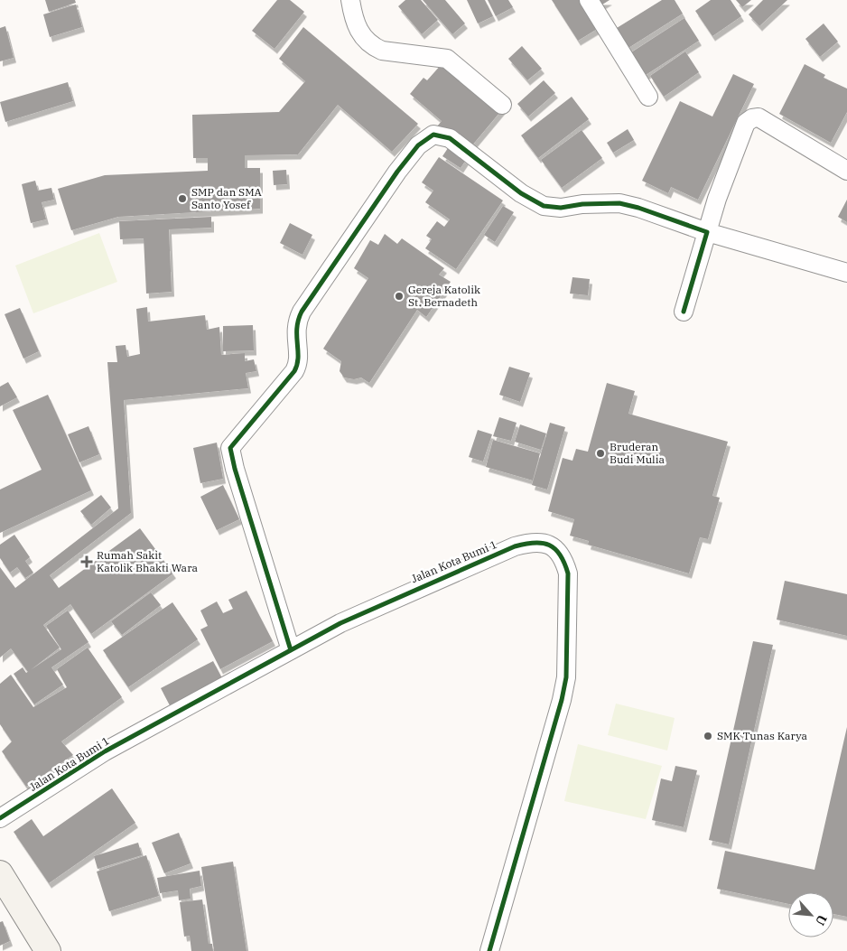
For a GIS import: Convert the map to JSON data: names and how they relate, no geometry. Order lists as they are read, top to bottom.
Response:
{
  "streets": {
    "street": ["Jalan Kota Bumi 1"]
  },
  "places": {
    "other": [
      "SMP dan SMA Santo Yosef",
      "Gereja Katolik St. Bernadeth",
      "Bruderan Budi Mulia",
      "SMK Tunas Karya"
    ],
    "health": ["Rumah Sakit Katolik Bhakti Wara"]
  },
  "north": "bottom right"
}
